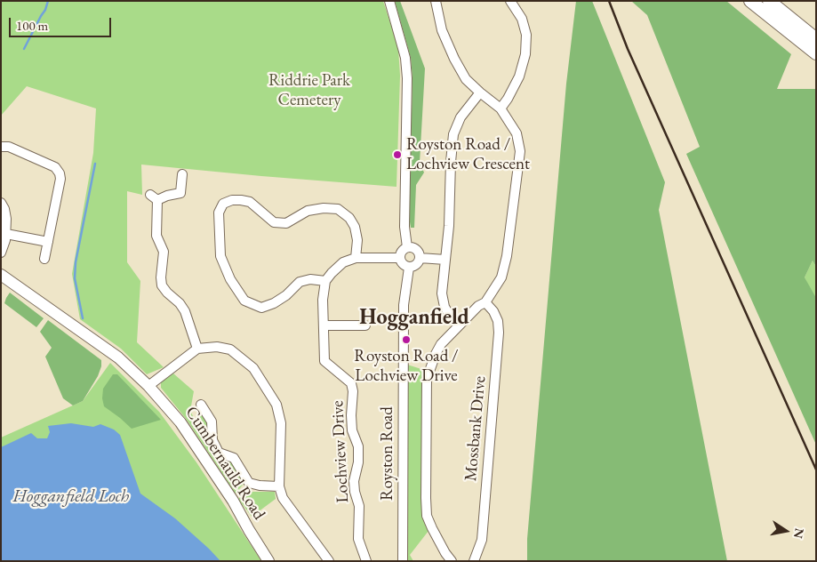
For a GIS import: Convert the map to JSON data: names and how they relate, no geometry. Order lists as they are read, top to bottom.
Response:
{
  "streets": {
    "main road": ["Cumbernauld Road"],
    "street": ["Mossbank Drive", "Lochview Drive", "Royston Road"]
  },
  "districts": ["Hogganfield"],
  "water": ["Hogganfield Loch"],
  "parks": ["Riddrie Park Cemetery"],
  "places": ["Royston Road / Lochview Crescent", "Royston Road / Lochview Drive"],
  "scale_bar": "100 m",
  "north": "right"
}
